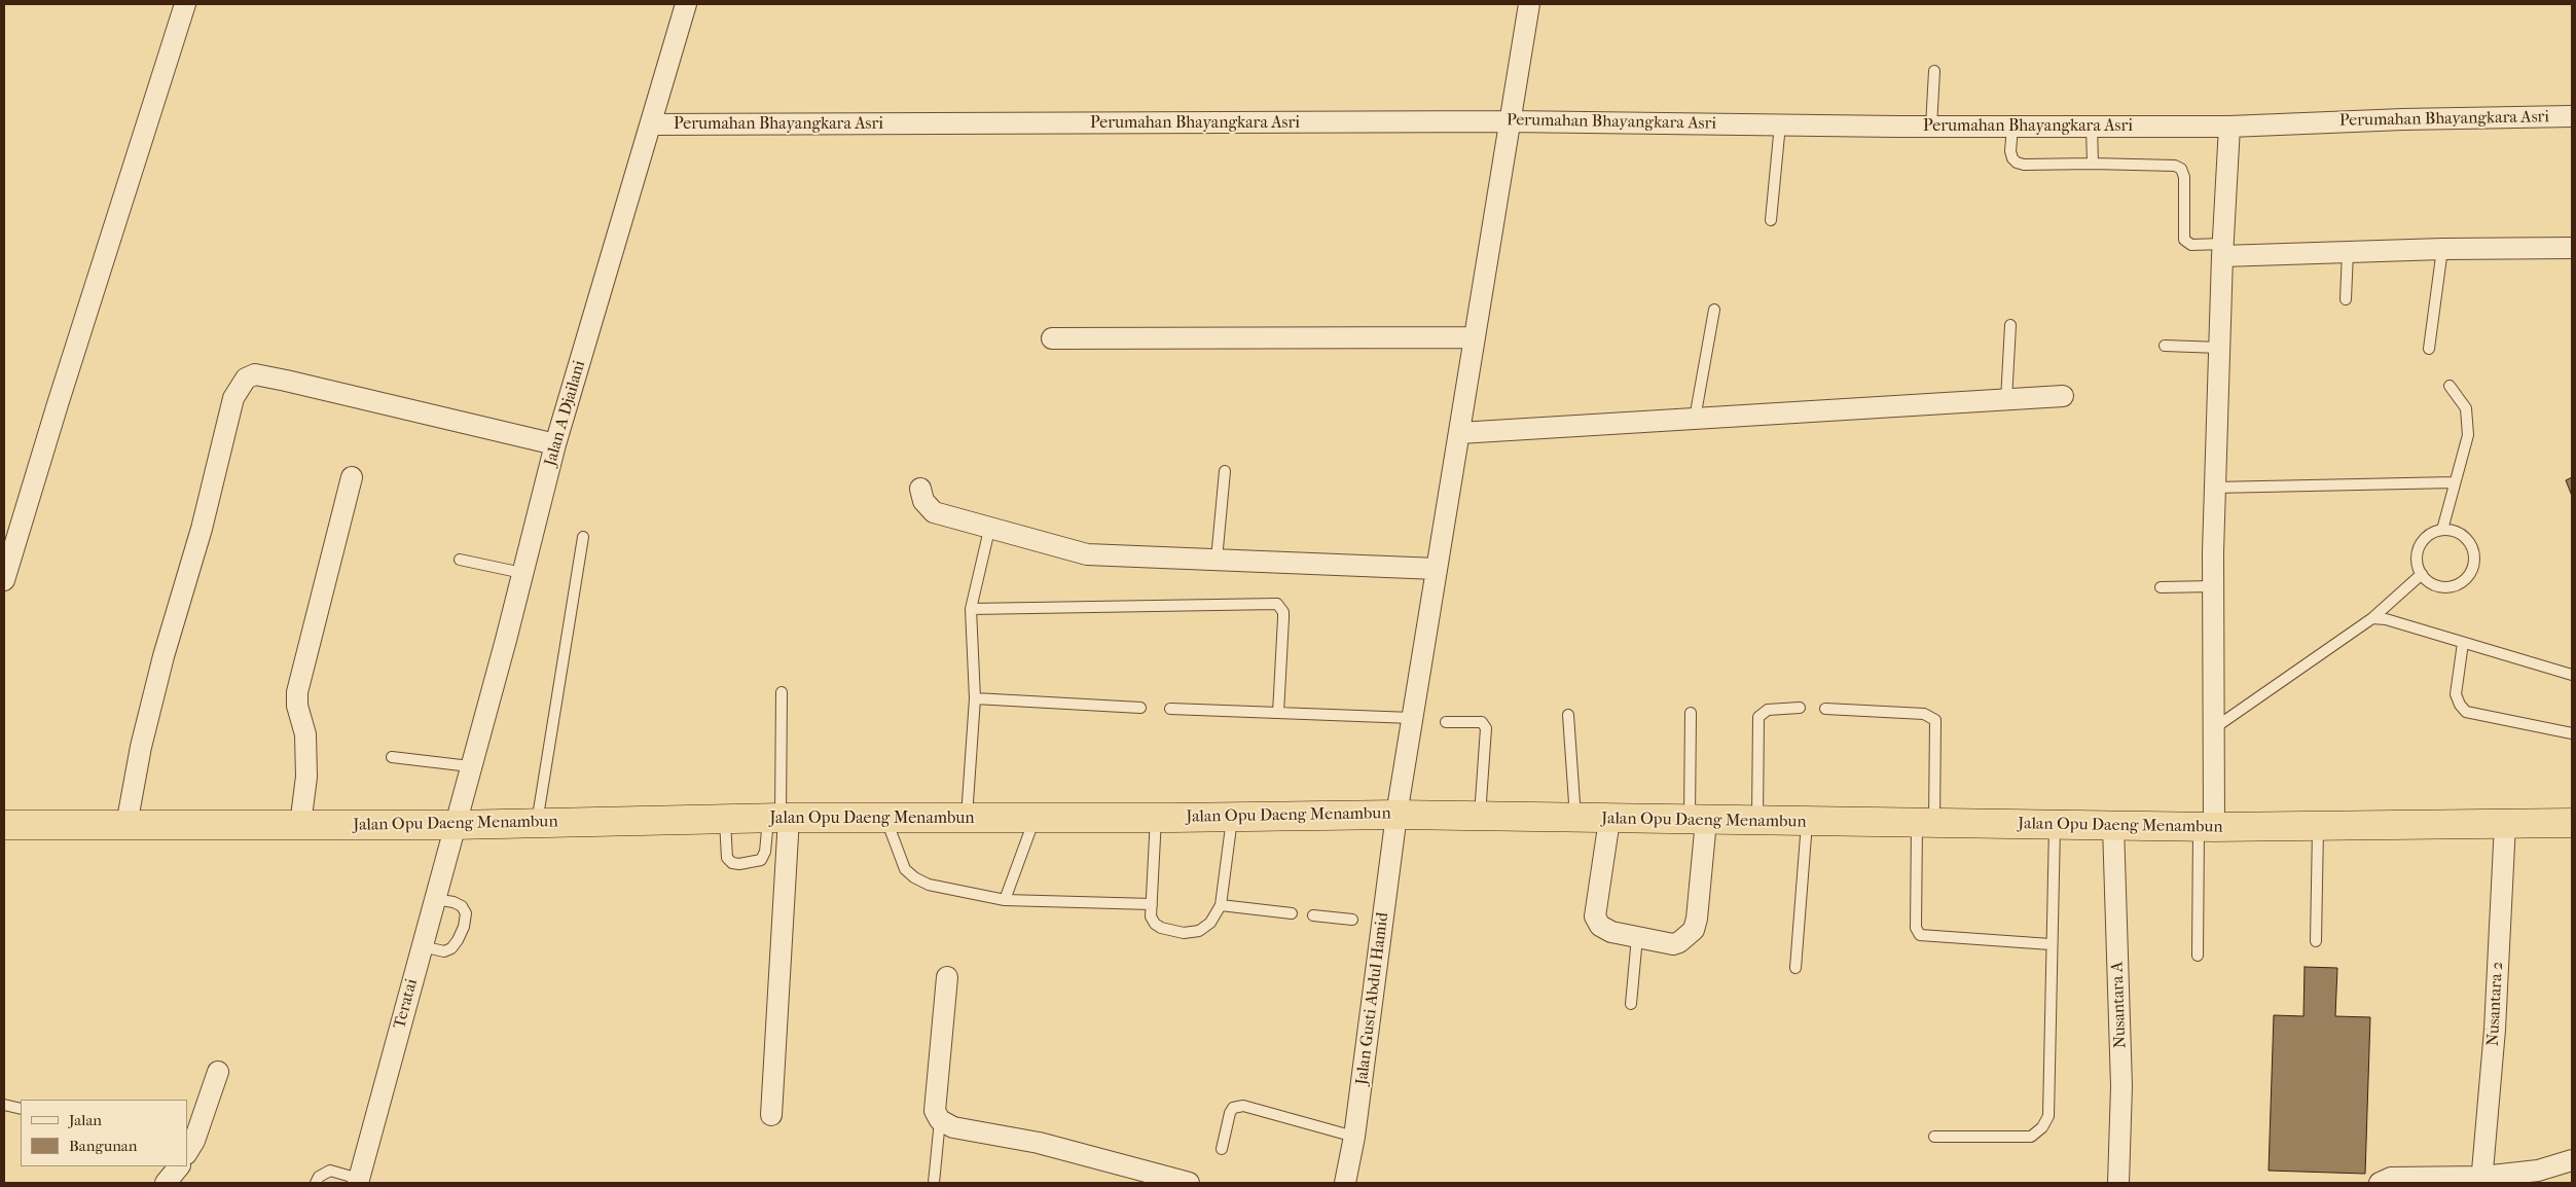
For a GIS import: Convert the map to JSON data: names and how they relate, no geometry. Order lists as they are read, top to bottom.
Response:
{
  "streets": {
    "highway": ["Jalan Opu Daeng Menambun"],
    "street": [
      "Perumahan Bhayangkara Asri",
      "Jalan A Djailani",
      "Jalan Gusti Abdul Hamid",
      "Teratai",
      "Nusantara 2",
      "Nusantara A"
    ]
  },
  "crossings": [
    ["Perumahan Bhayangkara Asri", "Jalan A Djailani"],
    ["Perumahan Bhayangkara Asri", "Jalan Gusti Abdul Hamid"],
    ["Jalan A Djailani", "Jalan Opu Daeng Menambun"],
    ["Jalan A Djailani", "Teratai"],
    ["Jalan Opu Daeng Menambun", "Jalan Gusti Abdul Hamid"],
    ["Jalan Opu Daeng Menambun", "Teratai"],
    ["Jalan Opu Daeng Menambun", "Nusantara 2"],
    ["Jalan Opu Daeng Menambun", "Nusantara A"]
  ],
  "legend": ["Jalan", "Bangunan"]
}
